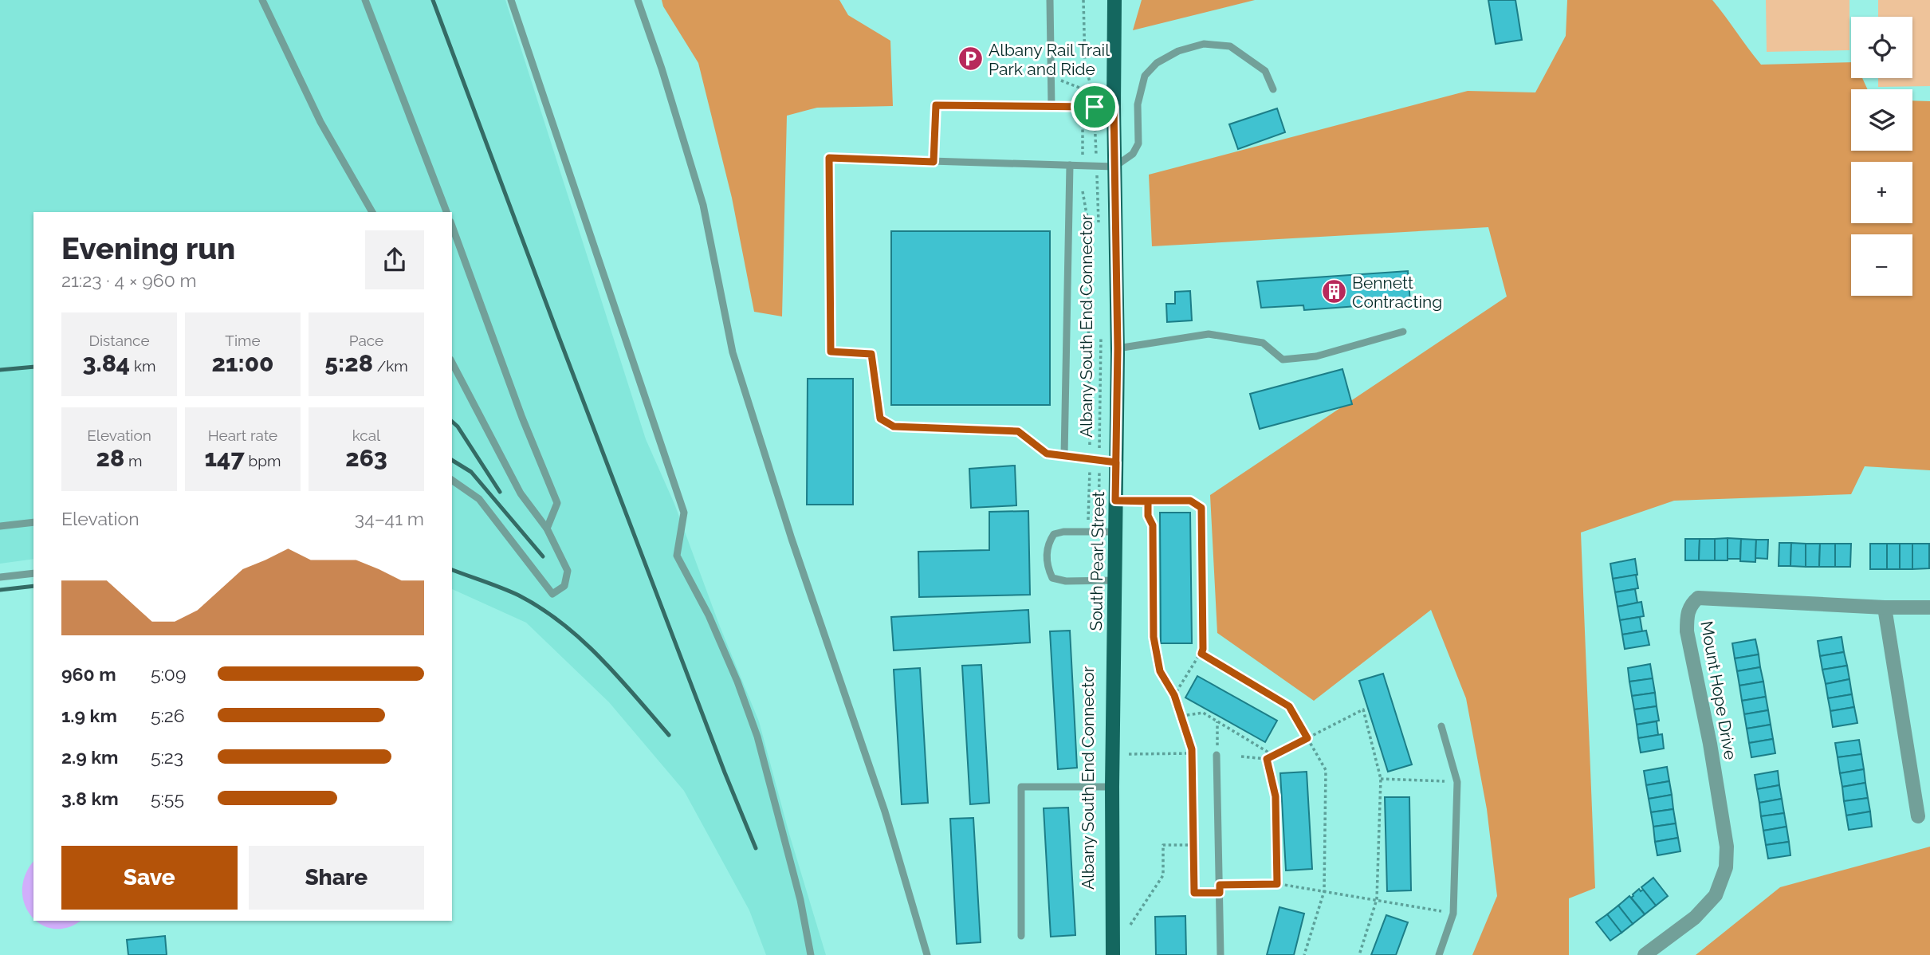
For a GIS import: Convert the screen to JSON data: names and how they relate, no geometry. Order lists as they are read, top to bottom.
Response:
{
  "streets": {
    "main road": ["South Pearl Street"],
    "street": ["Mount Hope Drive"],
    "path": ["Albany South End Connector"]
  },
  "places": {
    "parking": ["Albany Rail Trail Park and Ride"],
    "building": ["Bennett Contracting"]
  },
  "page": {
    "map_buttons": ["+", "−"],
    "heading": ["Evening run", "21:23 · 4 × 960 m"],
    "stats": [
      ["Distance", "3.84 km"],
      ["Time", "21:00"],
      ["Pace", "5:28 /km"],
      ["Elevation", "28 m"],
      ["Heart rate", "147 bpm"],
      ["kcal", "263"]
    ],
    "chart": ["Elevation", "34–41 m"],
    "list": [
      {
        "name": "960 m",
        "note": "5:09"
      },
      {
        "name": "1.9 km",
        "note": "5:26"
      },
      {
        "name": "2.9 km",
        "note": "5:23"
      },
      {
        "name": "3.8 km",
        "note": "5:55"
      }
    ],
    "buttons": ["Save", "Share"]
  }
}
